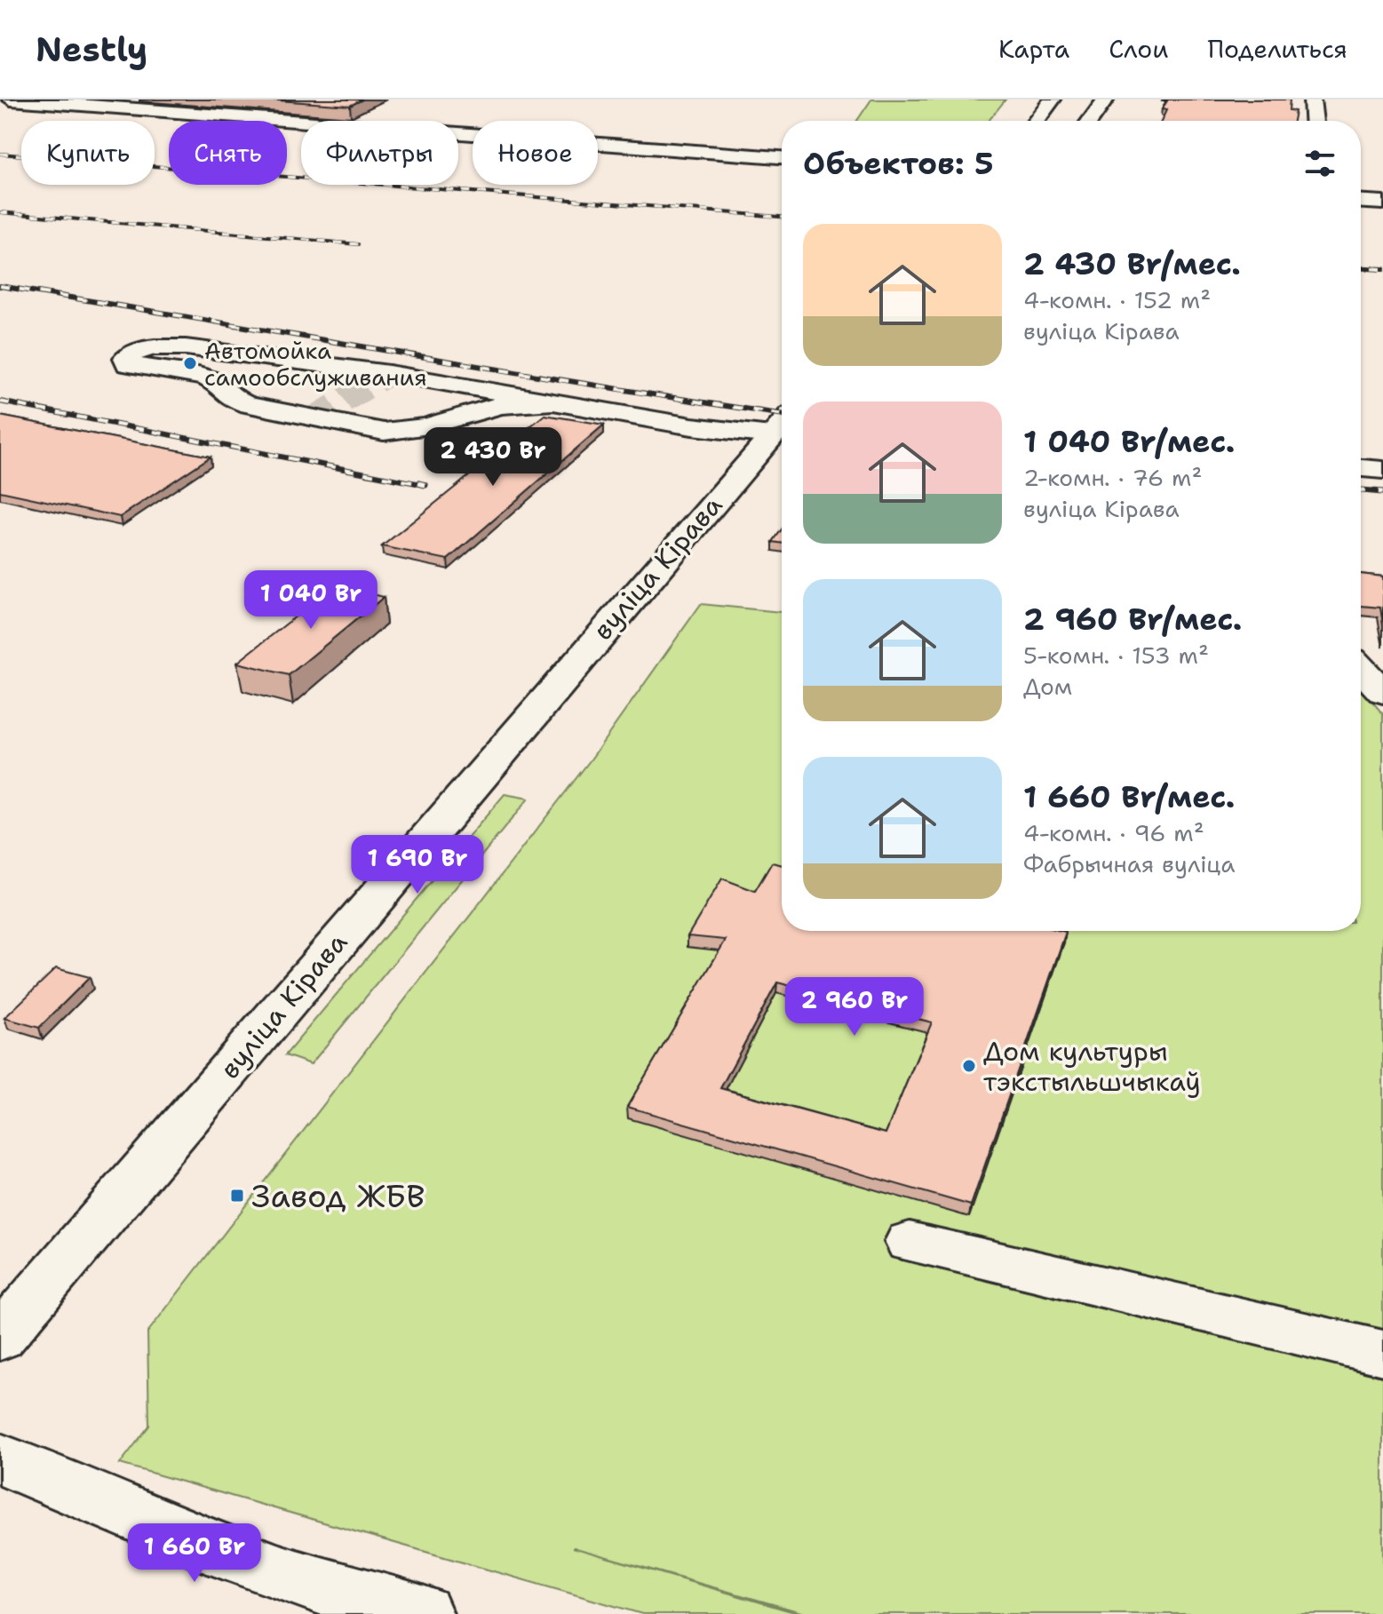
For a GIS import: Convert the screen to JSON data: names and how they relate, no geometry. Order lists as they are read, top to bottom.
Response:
{
  "streets": {
    "main road": ["вуліца Кірава"]
  },
  "places": {
    "other": ["Автомойка самообслуживания", "Дом культуры тэкстыльшчыкаў"],
    "transit": ["Завод ЖБВ"]
  },
  "page": {
    "header": "Nestly",
    "nav": ["Карта", "Слои", "Поделиться"],
    "chip": [
      "Купить",
      "Снять",
      "Фильтры",
      "Новое"
    ],
    "heading": "Объектов: 5",
    "list": [
      {
        "name": "2 430 Br/мес.",
        "note": "4-комн. · 152 m² · вуліца Кірава"
      },
      {
        "name": "1 040 Br/мес.",
        "note": "2-комн. · 76 m² · вуліца Кірава"
      },
      {
        "name": "2 960 Br/мес.",
        "note": "5-комн. · 153 m² · Дом"
      },
      {
        "name": "1 660 Br/мес.",
        "note": "4-комн. · 96 m² · Фабрычная вуліца"
      }
    ],
    "price": [
      "2 430 Br",
      "1 040 Br",
      "1 690 Br",
      "2 960 Br",
      "1 660 Br"
    ]
  }
}
